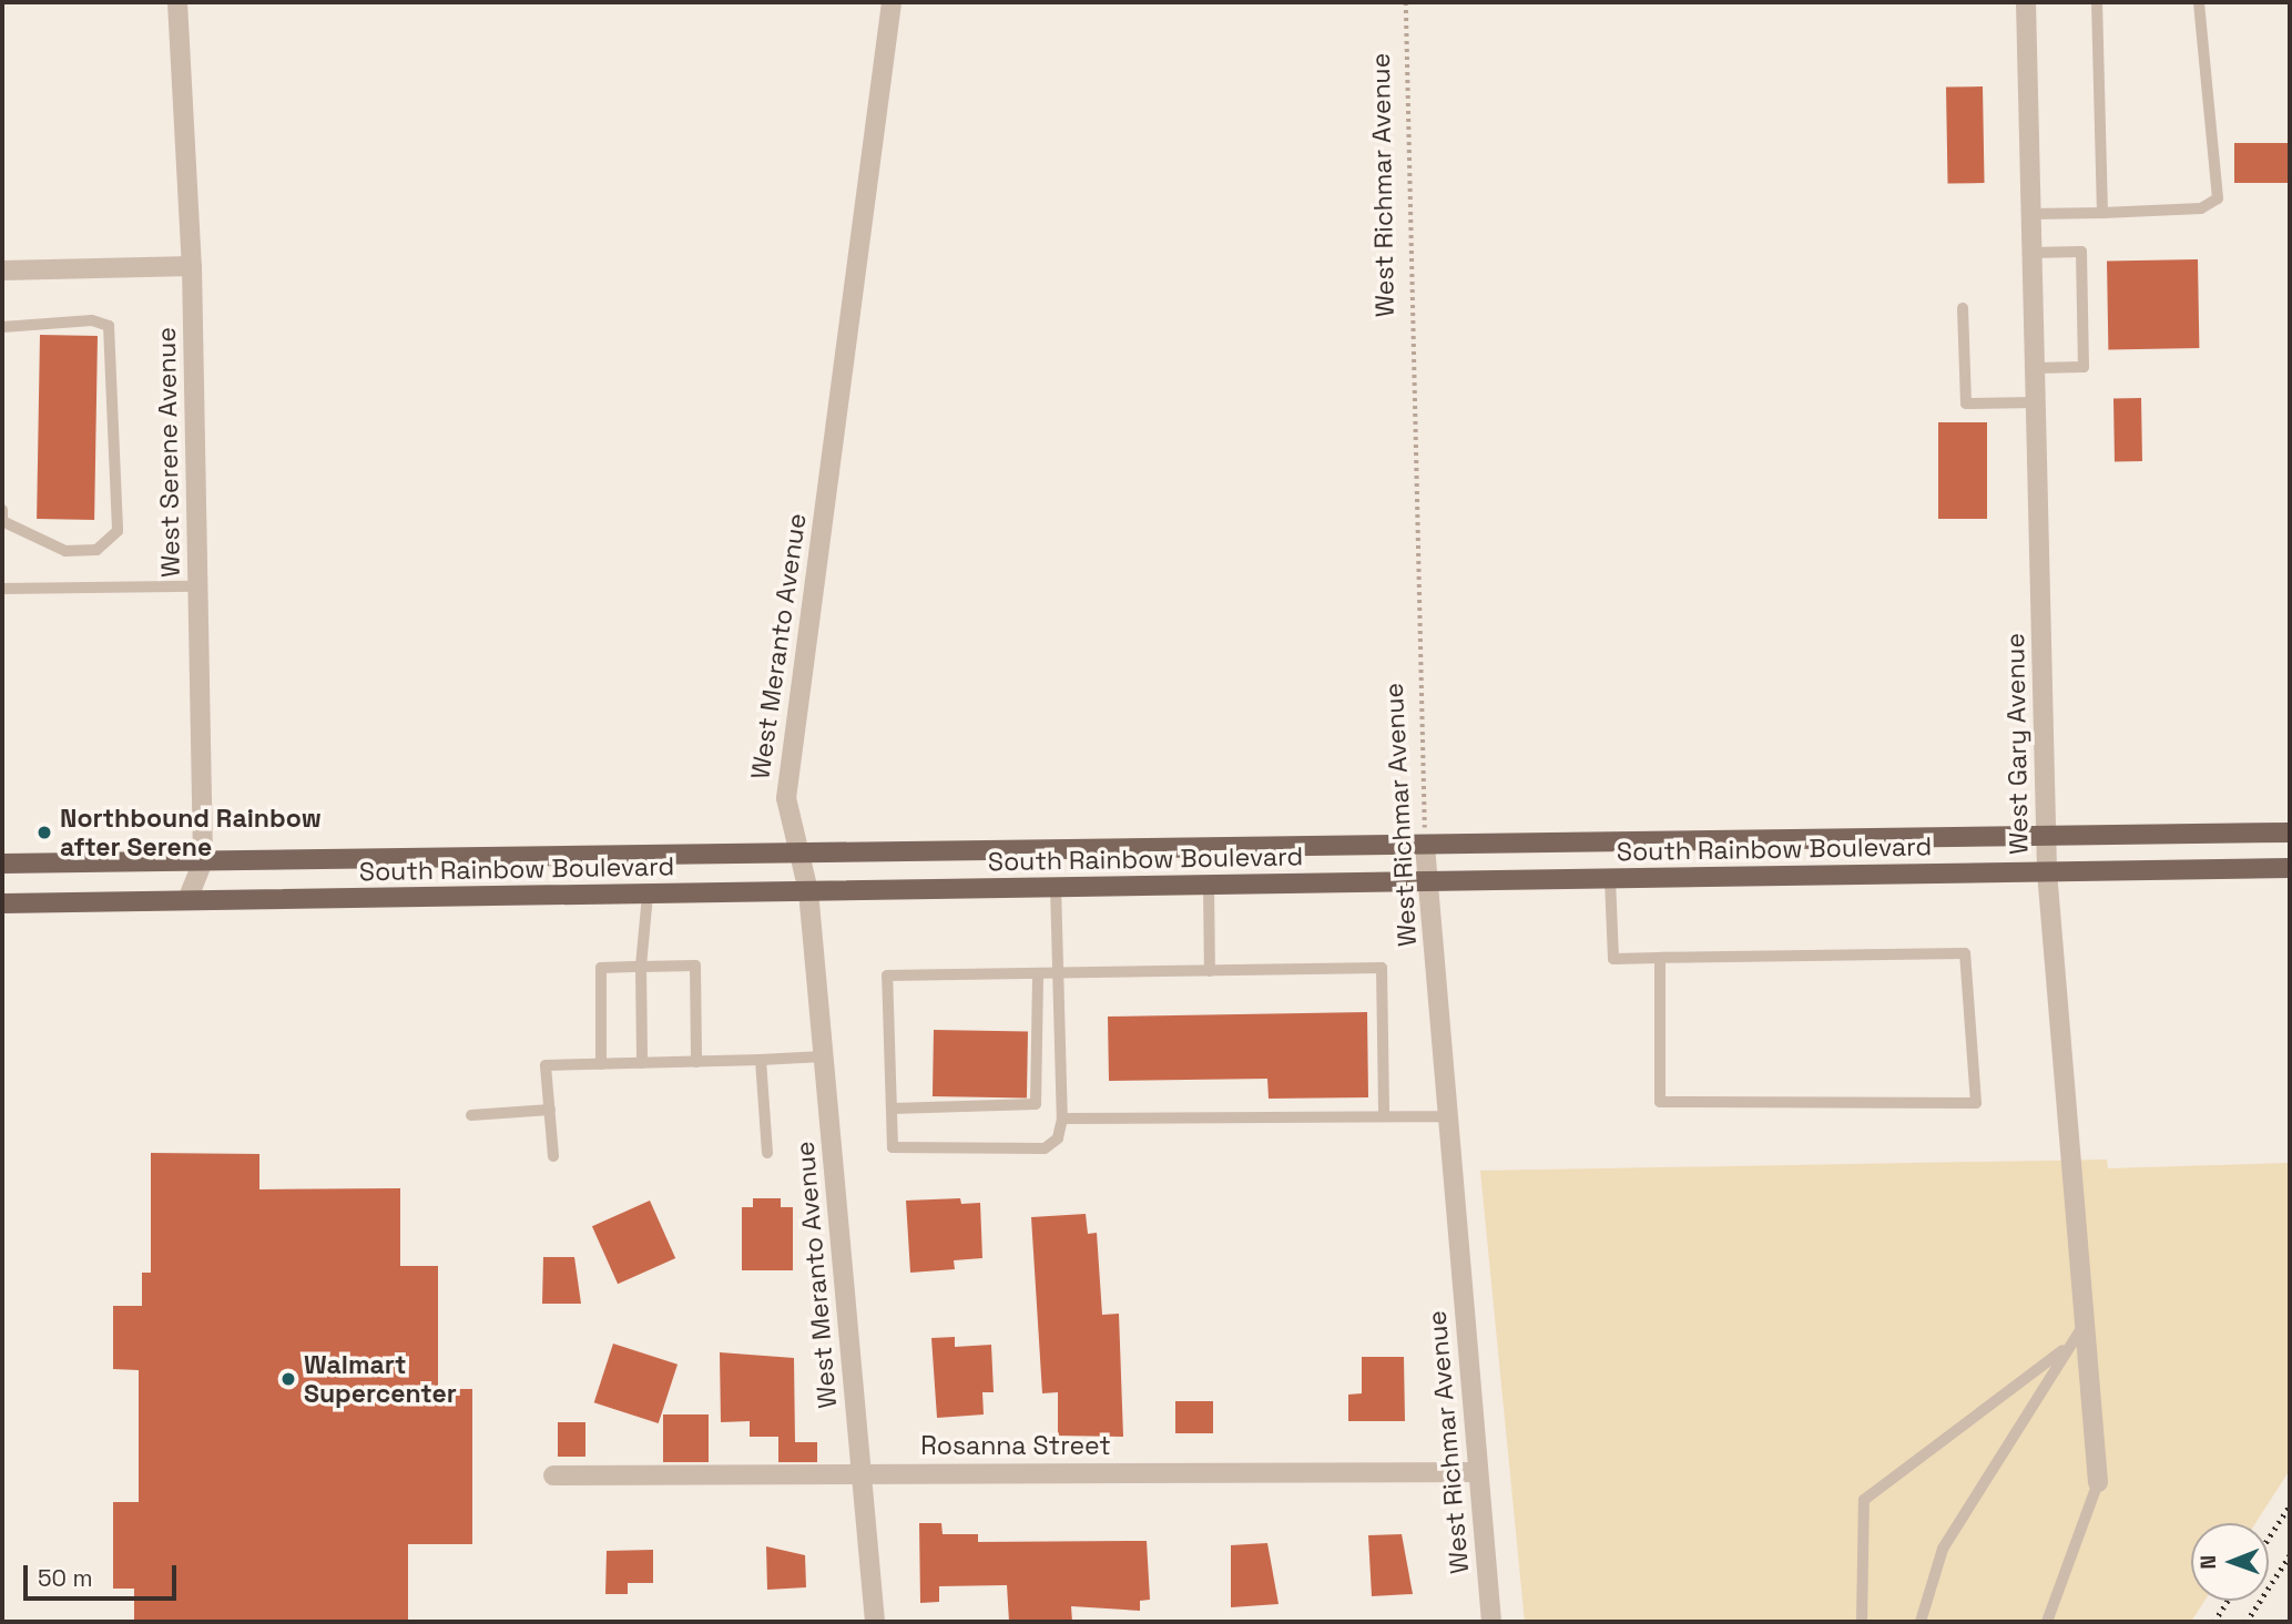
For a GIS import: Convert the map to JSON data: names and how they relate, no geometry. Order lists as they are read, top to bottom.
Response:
{
  "streets": {
    "main road": ["South Rainbow Boulevard"],
    "street": [
      "West Richmar Avenue",
      "West Serene Avenue",
      "West Meranto Avenue",
      "West Gary Avenue",
      "Rosanna Street"
    ]
  },
  "crossings": [
    ["West Richmar Avenue", "South Rainbow Boulevard"],
    ["West Richmar Avenue", "Rosanna Street"],
    ["West Serene Avenue", "South Rainbow Boulevard"],
    ["West Meranto Avenue", "South Rainbow Boulevard"],
    ["West Meranto Avenue", "Rosanna Street"],
    ["West Gary Avenue", "South Rainbow Boulevard"]
  ],
  "places": ["Northbound Rainbow after Serene", "Walmart Supercenter"],
  "scale_bar": "50 m",
  "north": "left"
}
